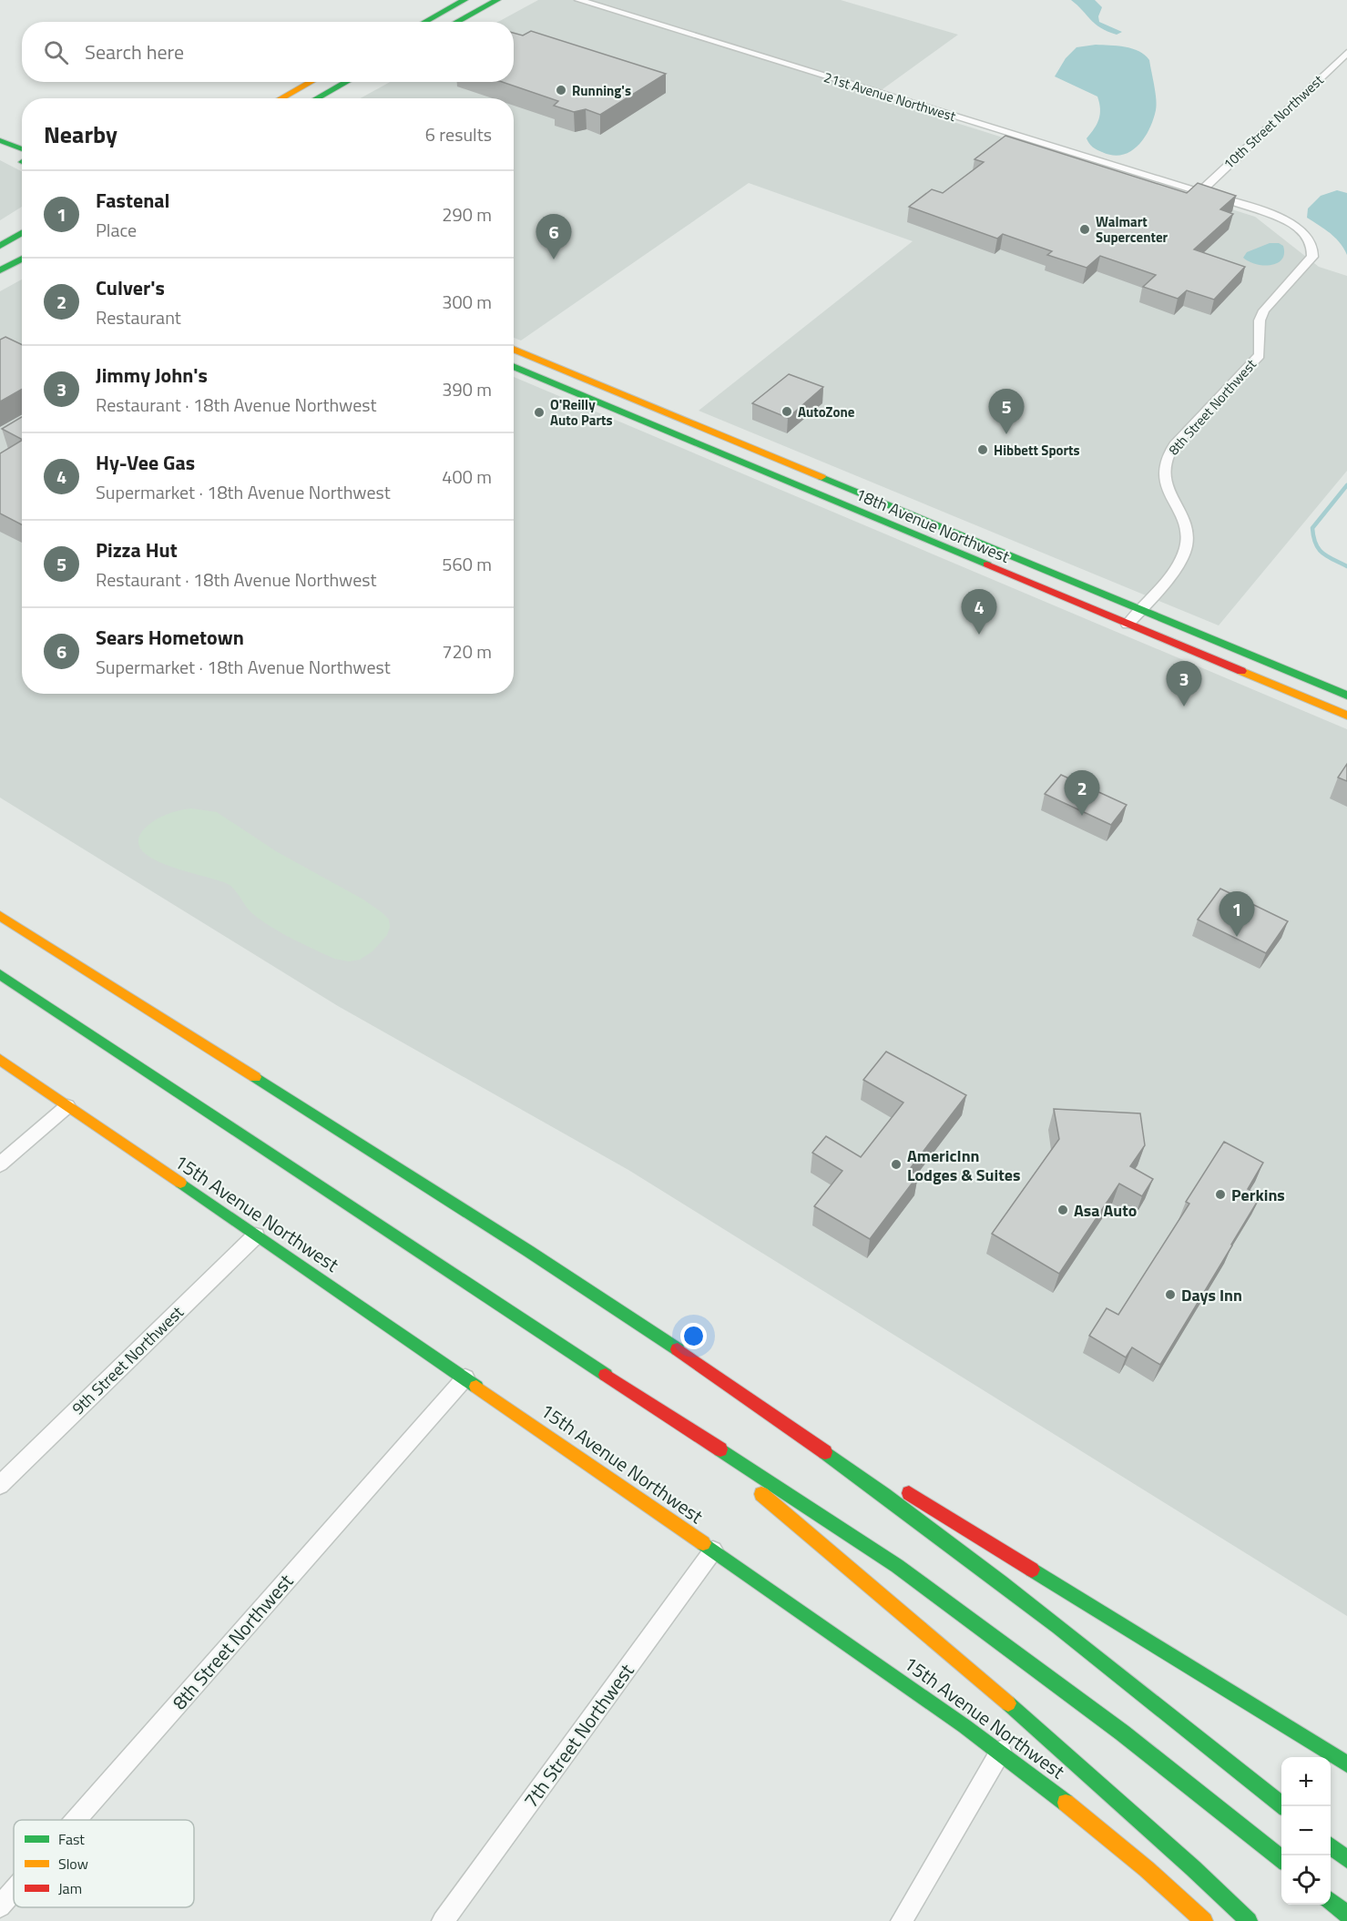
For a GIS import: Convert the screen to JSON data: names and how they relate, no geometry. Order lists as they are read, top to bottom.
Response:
{
  "streets": {
    "main road": ["18th Avenue Northwest", "15th Avenue Northwest"],
    "street": [
      "21st Avenue Northwest",
      "10th Street Northwest",
      "8th Street Northwest",
      "9th Street Northwest",
      "7th Street Northwest"
    ]
  },
  "crossings": [
    ["21st Avenue Northwest", "10th Street Northwest"],
    ["21st Avenue Northwest", "8th Street Northwest"],
    ["10th Street Northwest", "8th Street Northwest"],
    ["8th Street Northwest", "18th Avenue Northwest"],
    ["8th Street Northwest", "15th Avenue Northwest"],
    ["15th Avenue Northwest", "9th Street Northwest"],
    ["15th Avenue Northwest", "7th Street Northwest"]
  ],
  "places": [
    "Running's",
    "Walmart Supercenter",
    "AutoZone",
    "O'Reilly Auto Parts",
    "Hibbett Sports",
    "AmericInn Lodges & Suites",
    "Perkins",
    "Asa Auto",
    "Days Inn"
  ],
  "legend": ["Fast", "Slow", "Jam"],
  "page": {
    "search": "Search here",
    "heading": ["Nearby", "6 results"],
    "list": [
      {
        "mark": "1",
        "name": "Fastenal",
        "note": "Place",
        "value": "290 m"
      },
      {
        "mark": "2",
        "name": "Culver's",
        "note": "Restaurant",
        "value": "300 m"
      },
      {
        "mark": "3",
        "name": "Jimmy John's",
        "note": "Restaurant · 18th Avenue Northwest",
        "value": "390 m"
      },
      {
        "mark": "4",
        "name": "Hy-Vee Gas",
        "note": "Supermarket · 18th Avenue Northwest",
        "value": "400 m"
      },
      {
        "mark": "5",
        "name": "Pizza Hut",
        "note": "Restaurant · 18th Avenue Northwest",
        "value": "560 m"
      },
      {
        "mark": "6",
        "name": "Sears Hometown",
        "note": "Supermarket · 18th Avenue Northwest",
        "value": "720 m"
      }
    ],
    "pins": [
      "6",
      "5",
      "4",
      "3",
      "2",
      "1"
    ],
    "map_buttons": ["+", "−"]
  }
}
